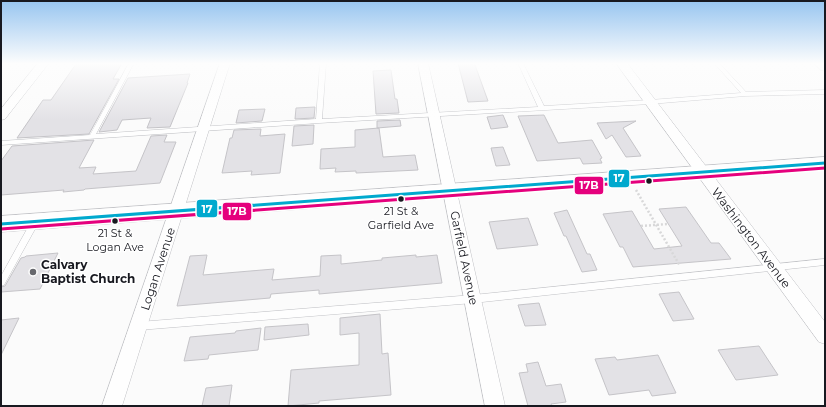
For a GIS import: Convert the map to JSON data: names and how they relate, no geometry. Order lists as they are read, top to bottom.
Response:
{
  "streets": {
    "street": ["Washington Avenue", "Garfield Avenue", "Logan Avenue"]
  },
  "places": ["21 St & Garfield Ave", "21 St & Logan Ave", "Calvary Baptist Church"],
  "lines": ["transit line 17", "transit line 17B"]
}
